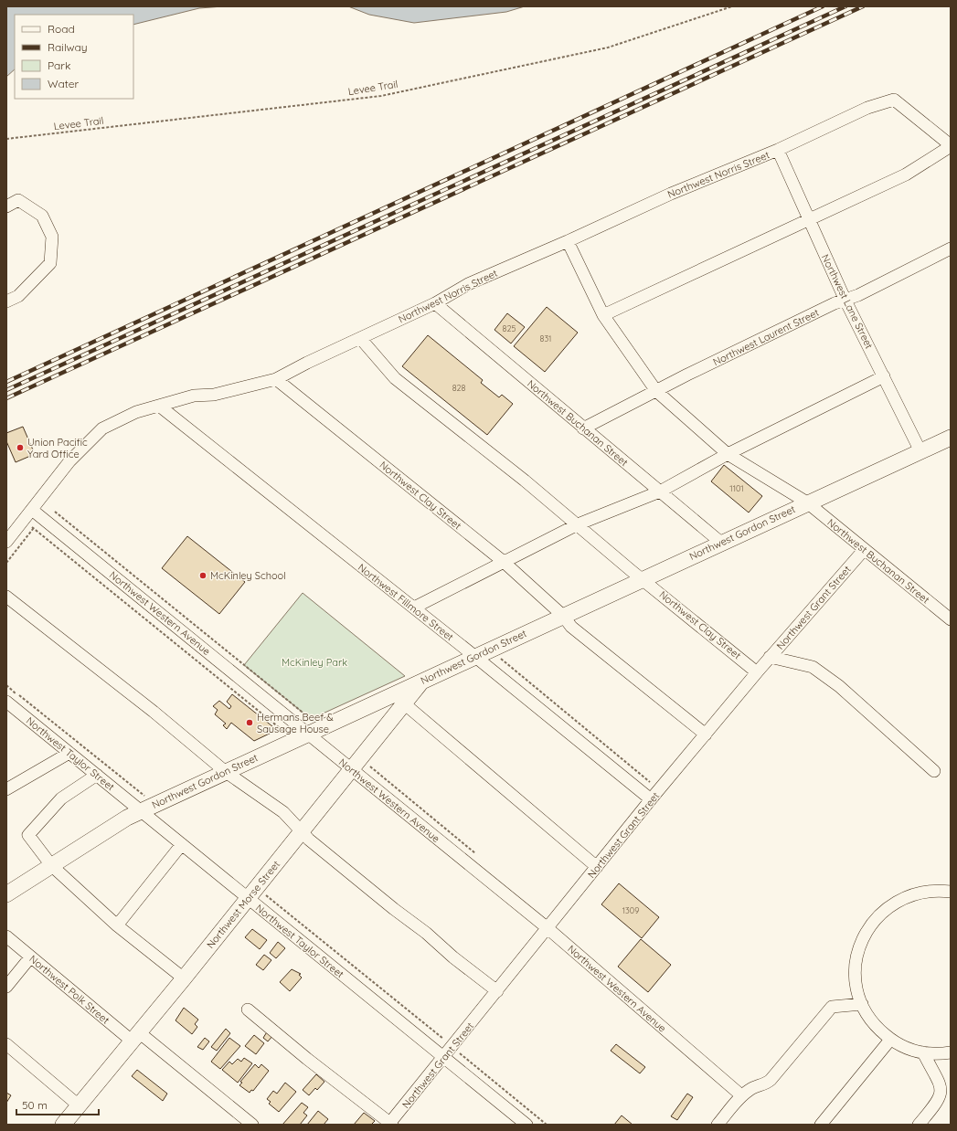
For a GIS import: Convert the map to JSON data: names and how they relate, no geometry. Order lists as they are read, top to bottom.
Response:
{
  "streets": {
    "main road": ["Northwest Gordon Street", "Northwest Morse Street"],
    "street": [
      "Northwest Norris Street",
      "Northwest Lane Street",
      "Northwest Laurent Street",
      "Northwest Buchanan Street",
      "Northwest Clay Street",
      "Northwest Fillmore Street",
      "Northwest Grant Street",
      "Northwest Western Avenue",
      "Northwest Taylor Street",
      "Northwest Polk Street"
    ],
    "path": ["Levee Trail"]
  },
  "crossings": [
    ["Northwest Norris Street", "Northwest Lane Street"],
    ["Northwest Norris Street", "Northwest Buchanan Street"],
    ["Northwest Norris Street", "Northwest Clay Street"],
    ["Northwest Norris Street", "Northwest Fillmore Street"],
    ["Northwest Norris Street", "Northwest Western Avenue"],
    ["Northwest Lane Street", "Northwest Laurent Street"],
    ["Northwest Lane Street", "Northwest Gordon Street"],
    ["Northwest Laurent Street", "Northwest Buchanan Street"],
    ["Northwest Buchanan Street", "Northwest Gordon Street"],
    ["Northwest Buchanan Street", "Northwest Grant Street"],
    ["Northwest Clay Street", "Northwest Gordon Street"],
    ["Northwest Clay Street", "Northwest Grant Street"],
    ["Northwest Gordon Street", "Northwest Fillmore Street"],
    ["Northwest Gordon Street", "Northwest Western Avenue"],
    ["Northwest Gordon Street", "Northwest Taylor Street"],
    ["Northwest Gordon Street", "Northwest Morse Street"],
    ["Northwest Fillmore Street", "Northwest Grant Street"],
    ["Northwest Grant Street", "Northwest Western Avenue"],
    ["Northwest Grant Street", "Northwest Taylor Street"],
    ["Northwest Western Avenue", "Northwest Morse Street"],
    ["Northwest Taylor Street", "Northwest Morse Street"],
    ["Northwest Morse Street", "Northwest Polk Street"]
  ],
  "parks": ["McKinley Park"],
  "places": ["Union Pacific Yard Office", "McKinley School", "Hermans Beef & Sausage House"],
  "house_numbers": [
    "825",
    "831",
    "828",
    "1101",
    "1309"
  ],
  "legend": [
    "Road",
    "Railway",
    "Park",
    "Water"
  ],
  "scale_bar": "50 m"
}
